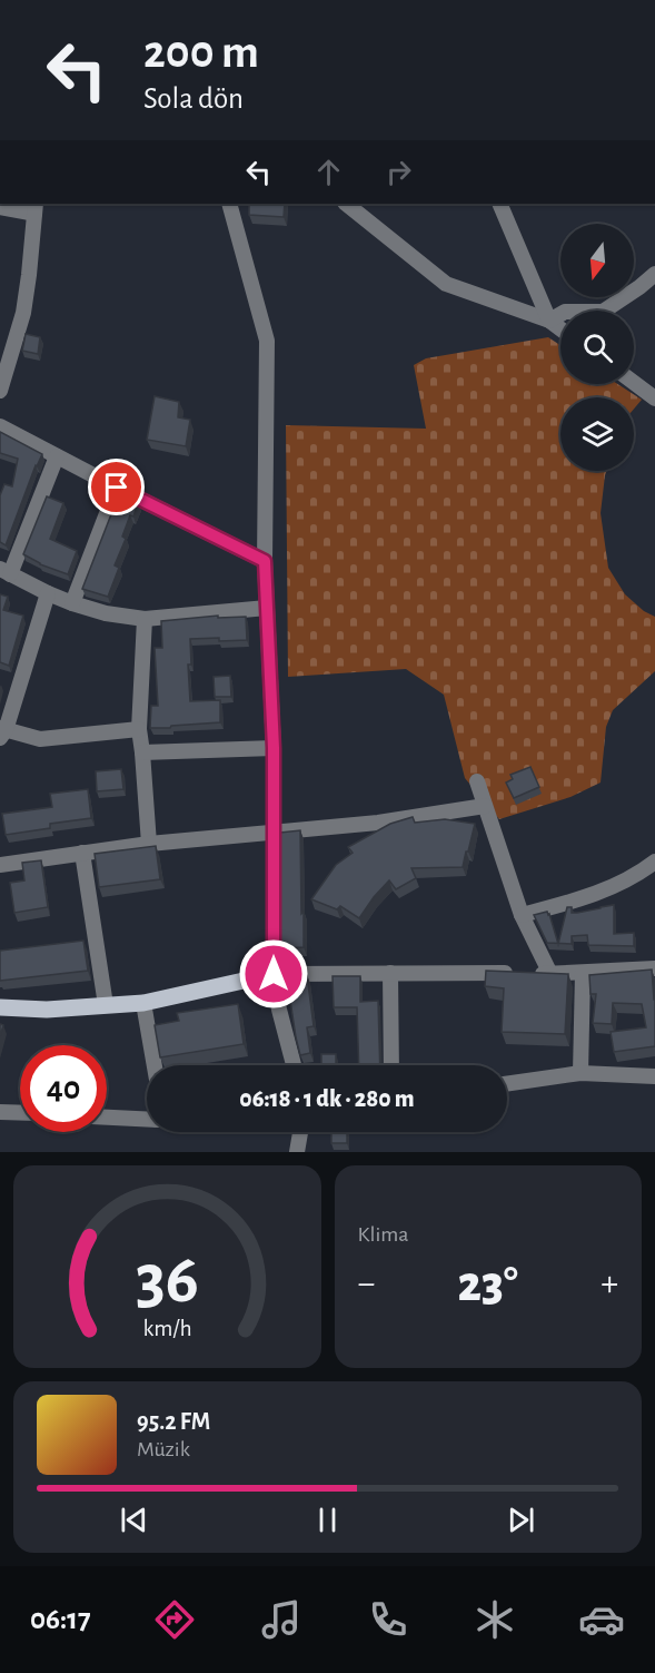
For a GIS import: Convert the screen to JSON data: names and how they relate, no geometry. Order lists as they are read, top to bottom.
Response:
{
  "north": "bottom",
  "page": {
    "turn": ["200 m", "Sola dön"],
    "limit": "40",
    "trip": "06:18 · 1 dk · 280 m",
    "tile": "Klima",
    "heat": ["−", "23°", "+"],
    "song": ["95.2 FM", "Müzik"],
    "tabs": "06:17",
    "gauge": ["36", "km/h"]
  }
}
